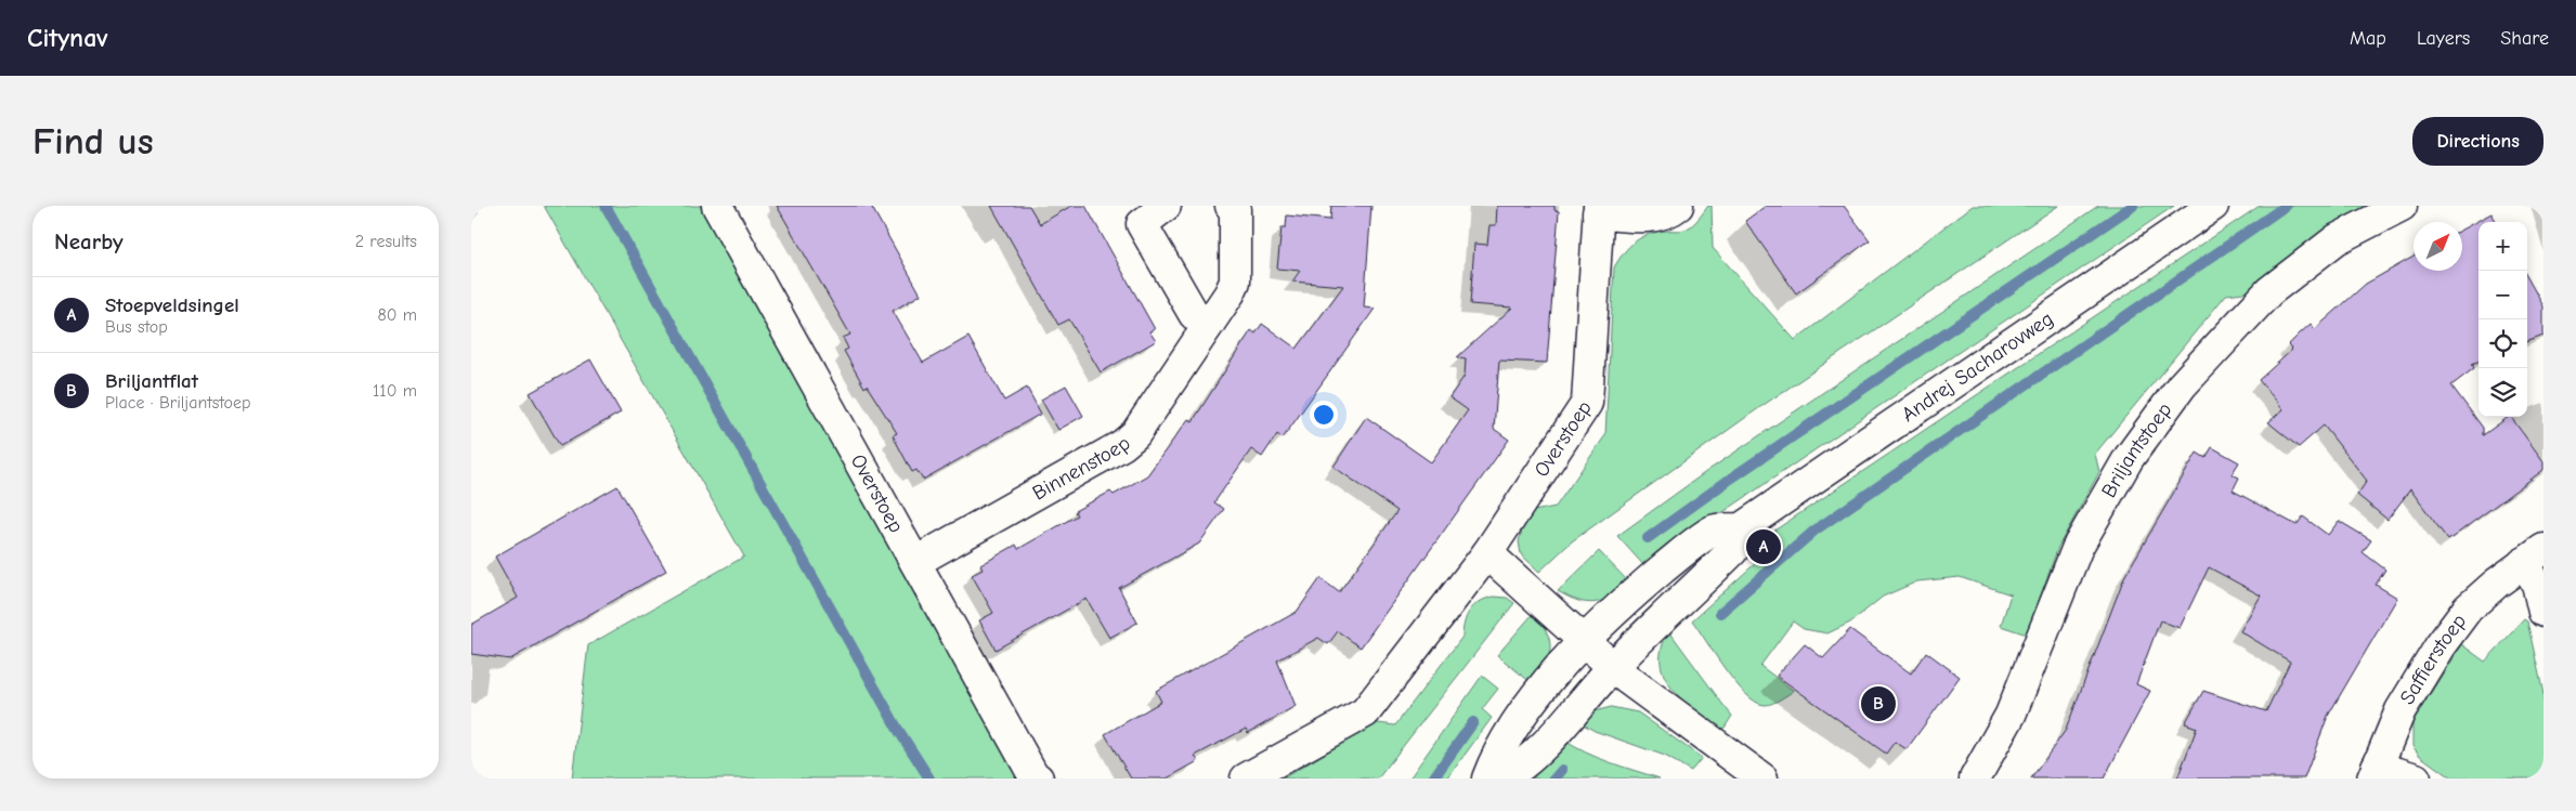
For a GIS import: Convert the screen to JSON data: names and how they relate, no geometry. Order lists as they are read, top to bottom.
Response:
{
  "streets": {
    "street": [
      "Andrej Sacharovweg",
      "Overstoep",
      "Briljantstoep",
      "Binnenstoep",
      "Saffierstoep"
    ]
  },
  "crossings": [
    ["Overstoep", "Binnenstoep"]
  ],
  "north": "top right",
  "page": {
    "header": "Citynav",
    "nav": ["Map", "Layers", "Share"],
    "buttons": "Directions",
    "title": "Find us",
    "heading": ["Nearby", "2 results"],
    "map_buttons": ["+", "−"],
    "list": [
      {
        "mark": "A",
        "name": "Stoepveldsingel",
        "note": "Bus stop",
        "value": "80 m"
      },
      {
        "mark": "B",
        "name": "Briljantflat",
        "note": "Place · Briljantstoep",
        "value": "110 m"
      }
    ],
    "pins": ["A", "B"]
  }
}
